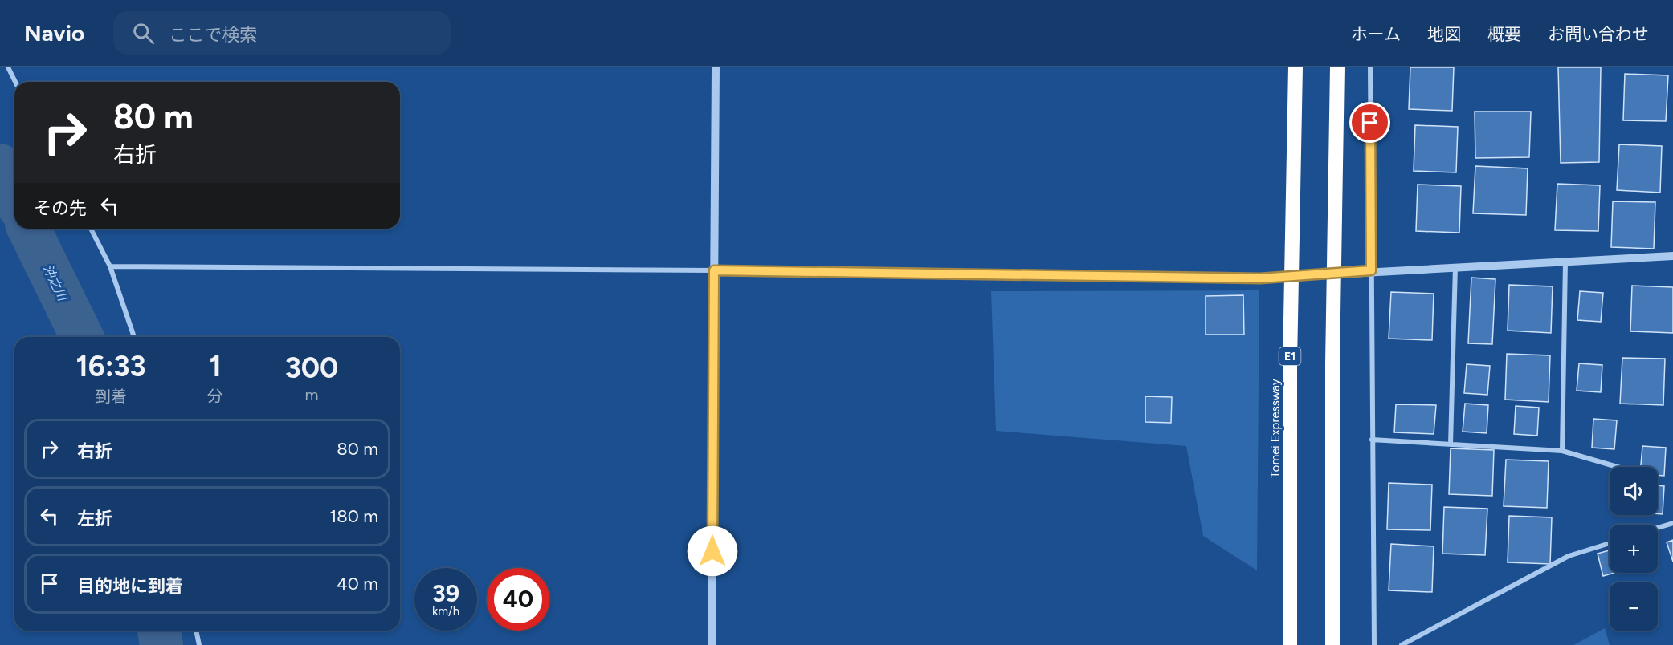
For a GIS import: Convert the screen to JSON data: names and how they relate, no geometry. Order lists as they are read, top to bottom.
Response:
{
  "streets": {
    "highway": ["E1", "Tomei Expressway"]
  },
  "water": ["沖之川"],
  "page": {
    "header": "Navio",
    "search": "ここで検索",
    "nav": [
      "ホーム",
      "地図",
      "概要",
      "お問い合わせ"
    ],
    "turn": ["80 m", "右折"],
    "then": "その先",
    "eta": [
      "16:33",
      "到着",
      "1",
      "分",
      "300",
      "m"
    ],
    "list": [
      {
        "name": "右折",
        "value": "80 m"
      },
      {
        "name": "左折",
        "value": "180 m"
      },
      {
        "name": "目的地に到着",
        "value": "40 m"
      }
    ],
    "map_buttons": ["+", "−"],
    "speed": "39 km/h",
    "limit": "40"
  }
}
